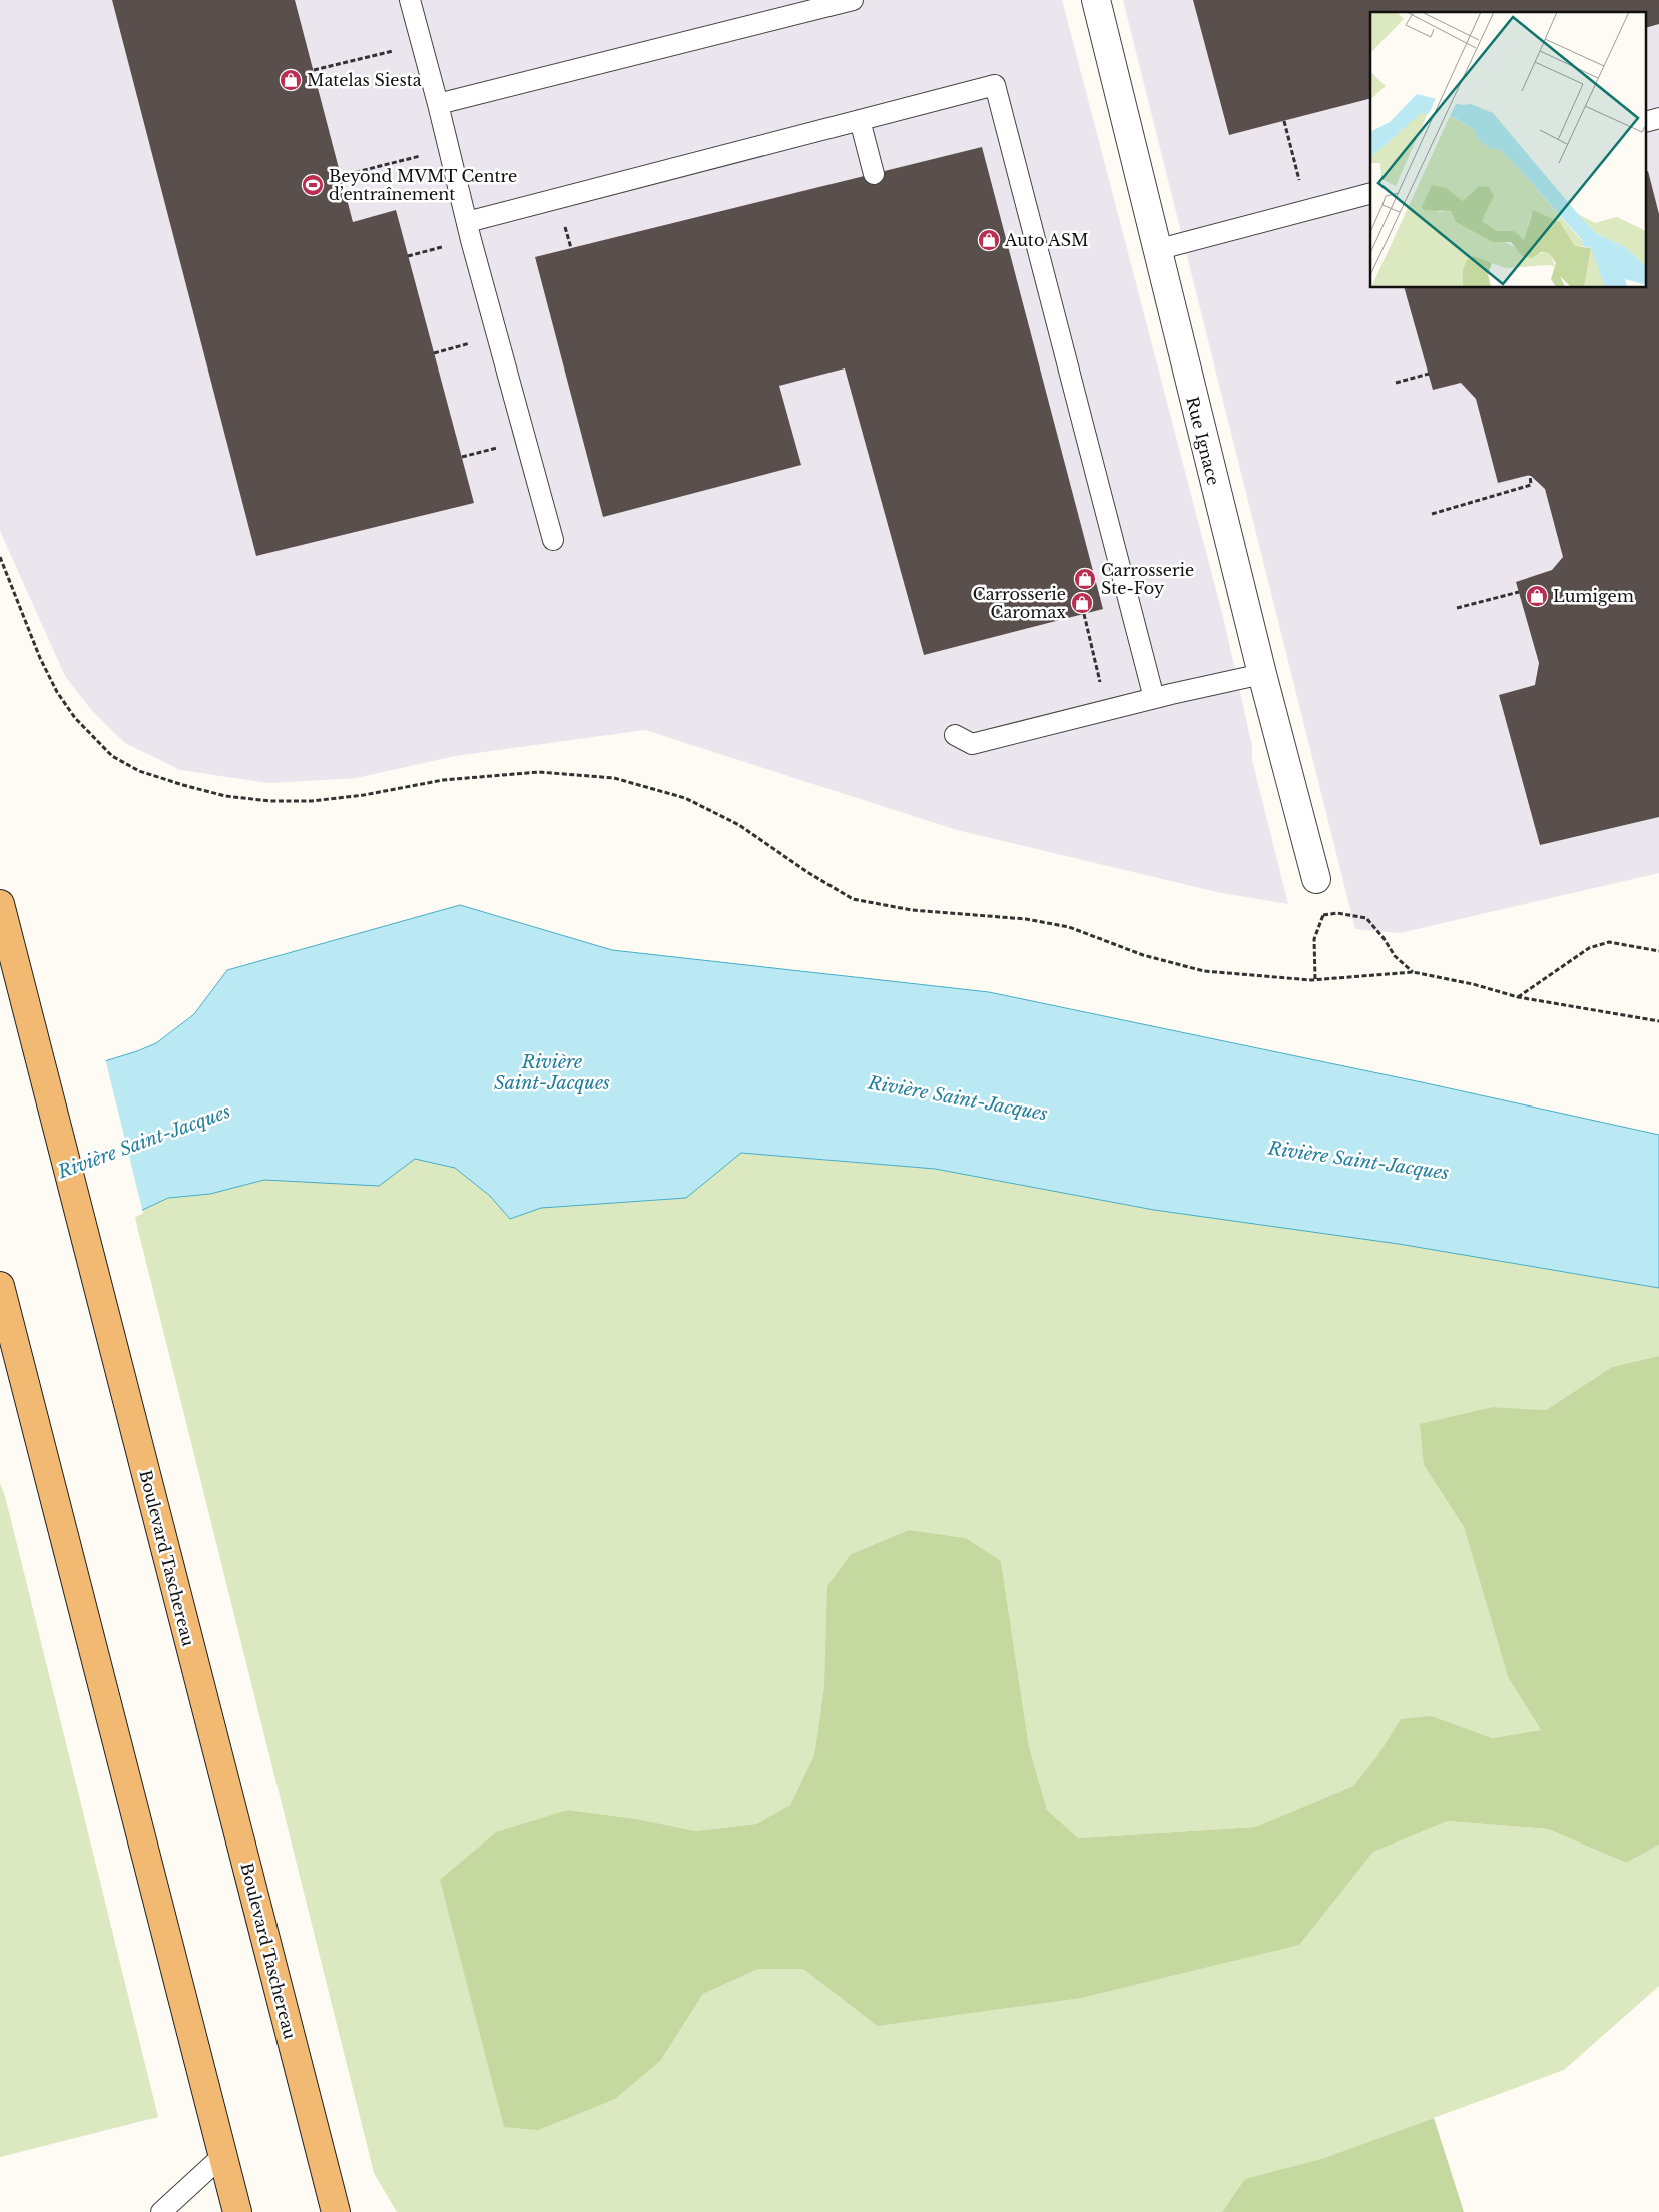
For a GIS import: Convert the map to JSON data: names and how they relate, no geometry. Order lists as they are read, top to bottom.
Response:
{
  "streets": {
    "main road": ["Boulevard Taschereau"],
    "street": ["Rue Ignace"]
  },
  "water": ["Rivière Saint-Jacques"],
  "places": {
    "shop": [
      "Matelas Siesta",
      "Auto ASM",
      "Carrosserie Ste-Foy",
      "Lumigem",
      "Carrosserie Caromax"
    ],
    "sports": ["Beyond MVMT Centre d’entraînement"]
  }
}
